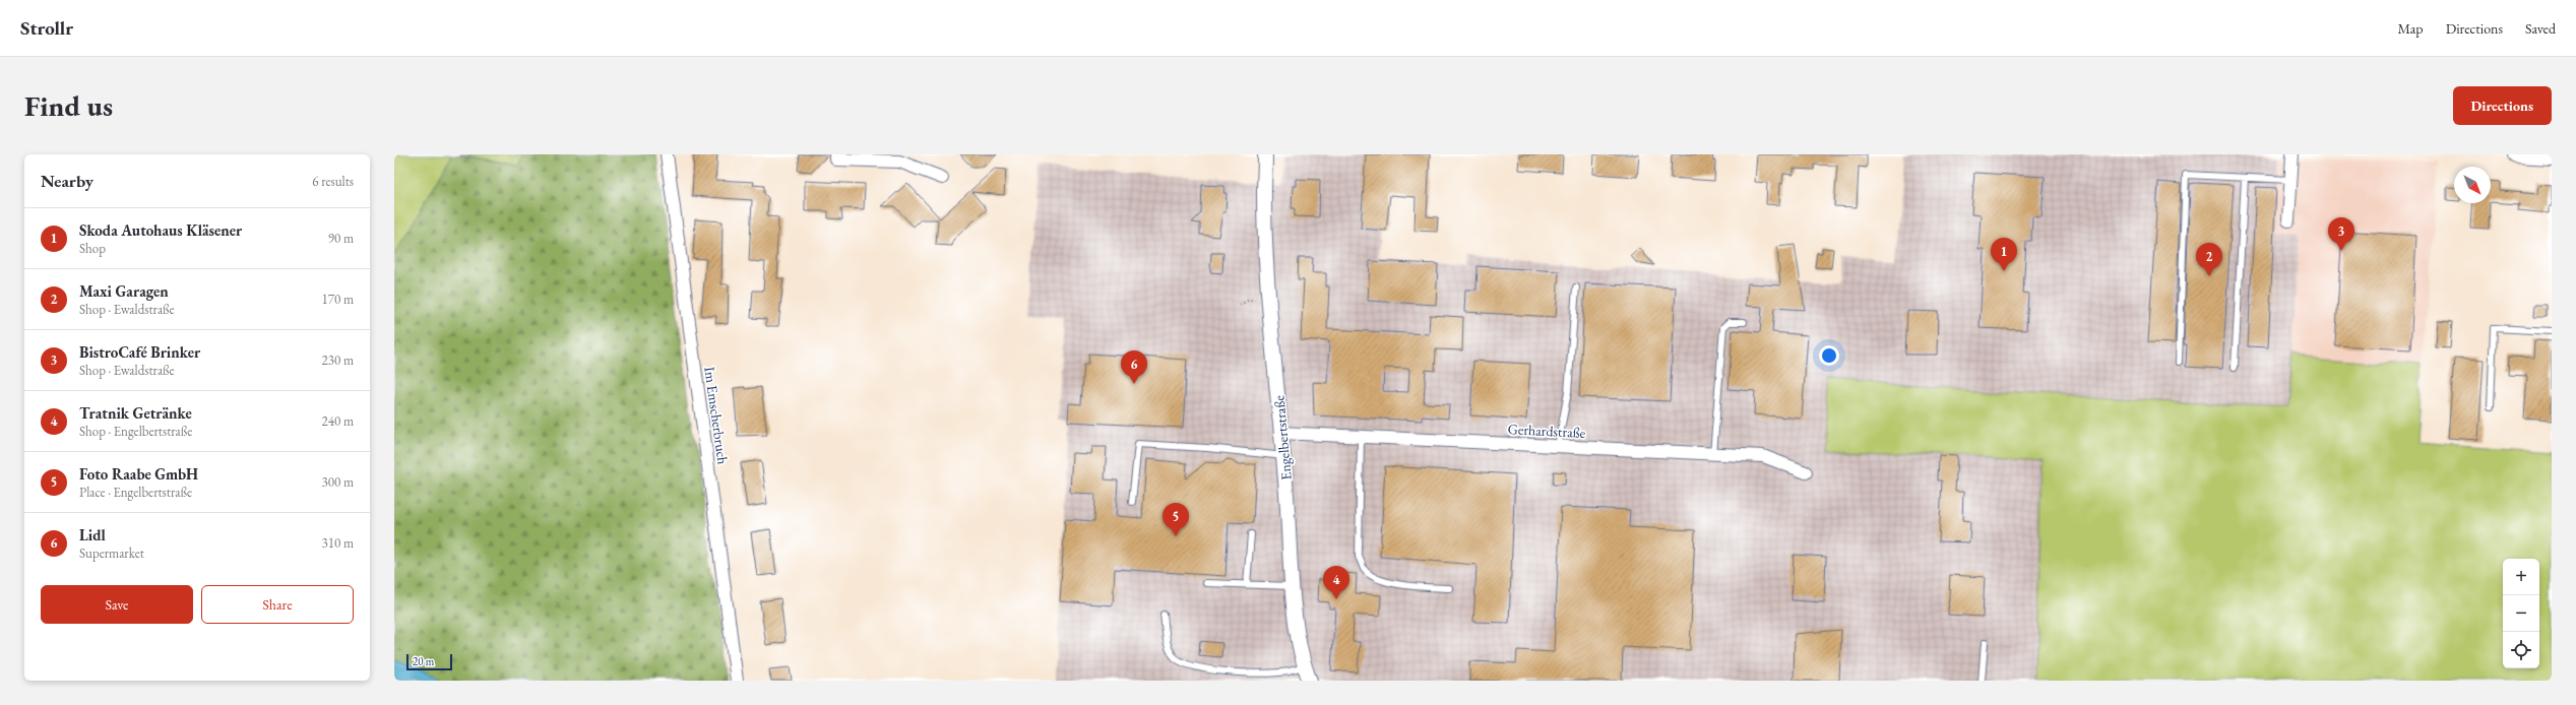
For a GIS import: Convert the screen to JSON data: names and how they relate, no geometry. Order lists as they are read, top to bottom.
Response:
{
  "streets": {
    "street": ["Im Emscherbruch", "Gerhardstraße", "Engelbertstraße"]
  },
  "crossings": [
    ["Gerhardstraße", "Engelbertstraße"]
  ],
  "scale_bar": "20 m",
  "north": "bottom right",
  "page": {
    "header": "Strollr",
    "nav": ["Map", "Directions", "Saved"],
    "buttons": [
      "Directions",
      ["Save", "Share"]
    ],
    "title": "Find us",
    "heading": ["Nearby", "6 results"],
    "list": [
      {
        "mark": "1",
        "name": "Skoda Autohaus Kläsener",
        "note": "Shop",
        "value": "90 m"
      },
      {
        "mark": "2",
        "name": "Maxi Garagen",
        "note": "Shop · Ewaldstraße",
        "value": "170 m"
      },
      {
        "mark": "3",
        "name": "BistroCafé Brinker",
        "note": "Shop · Ewaldstraße",
        "value": "230 m"
      },
      {
        "mark": "4",
        "name": "Tratnik Getränke",
        "note": "Shop · Engelbertstraße",
        "value": "240 m"
      },
      {
        "mark": "5",
        "name": "Foto Raabe GmbH",
        "note": "Place · Engelbertstraße",
        "value": "300 m"
      },
      {
        "mark": "6",
        "name": "Lidl",
        "note": "Supermarket",
        "value": "310 m"
      }
    ],
    "pins": [
      "3",
      "1",
      "2",
      "6",
      "5",
      "4"
    ],
    "map_buttons": ["+", "−"],
    "scale": "20 m"
  }
}
